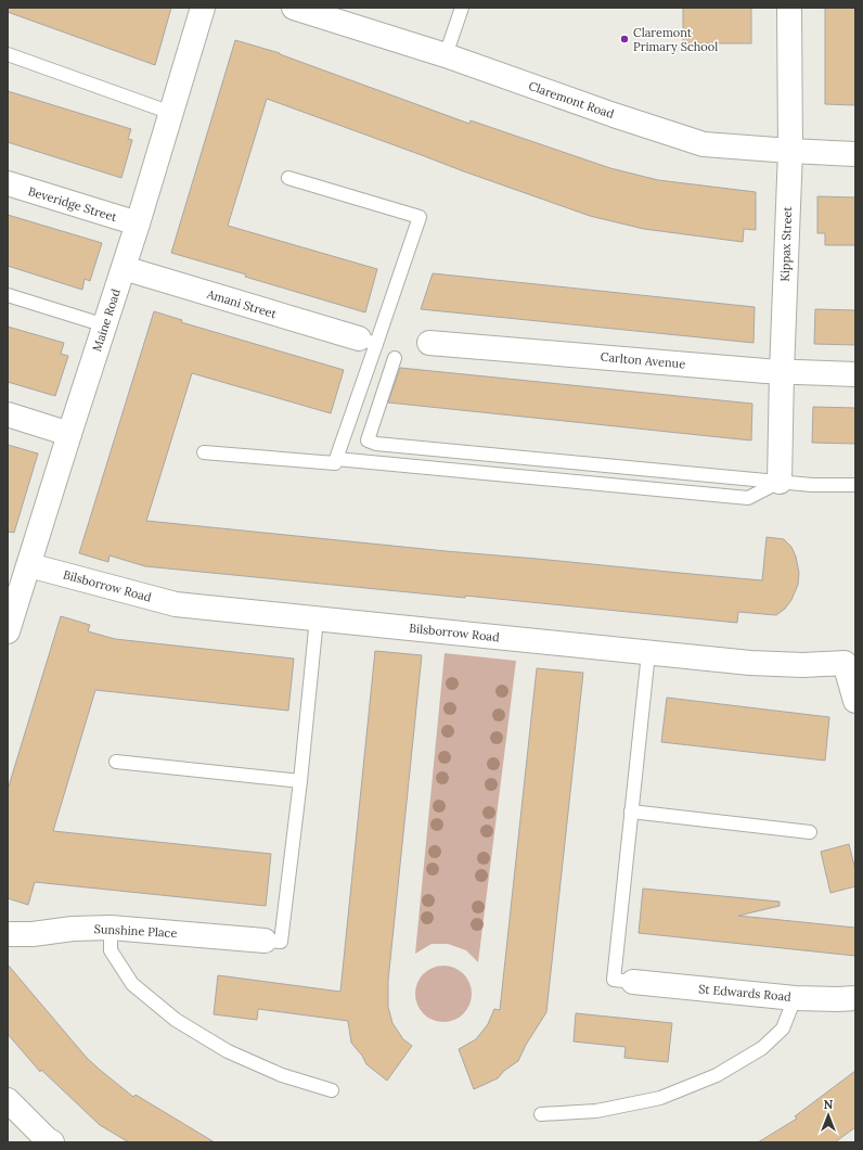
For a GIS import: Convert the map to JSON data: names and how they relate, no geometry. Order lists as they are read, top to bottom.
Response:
{
  "streets": {
    "street": [
      "Claremont Road",
      "Beveridge Street",
      "Kippax Street",
      "Amani Street",
      "Maine Road",
      "Carlton Avenue",
      "Bilsborrow Road",
      "Sunshine Place",
      "St Edwards Road"
    ]
  },
  "crossings": [
    ["Claremont Road", "Kippax Street"],
    ["Beveridge Street", "Maine Road"],
    ["Kippax Street", "Carlton Avenue"],
    ["Amani Street", "Maine Road"],
    ["Maine Road", "Bilsborrow Road"]
  ],
  "places": ["Claremont Primary School"],
  "north": "top"
}
